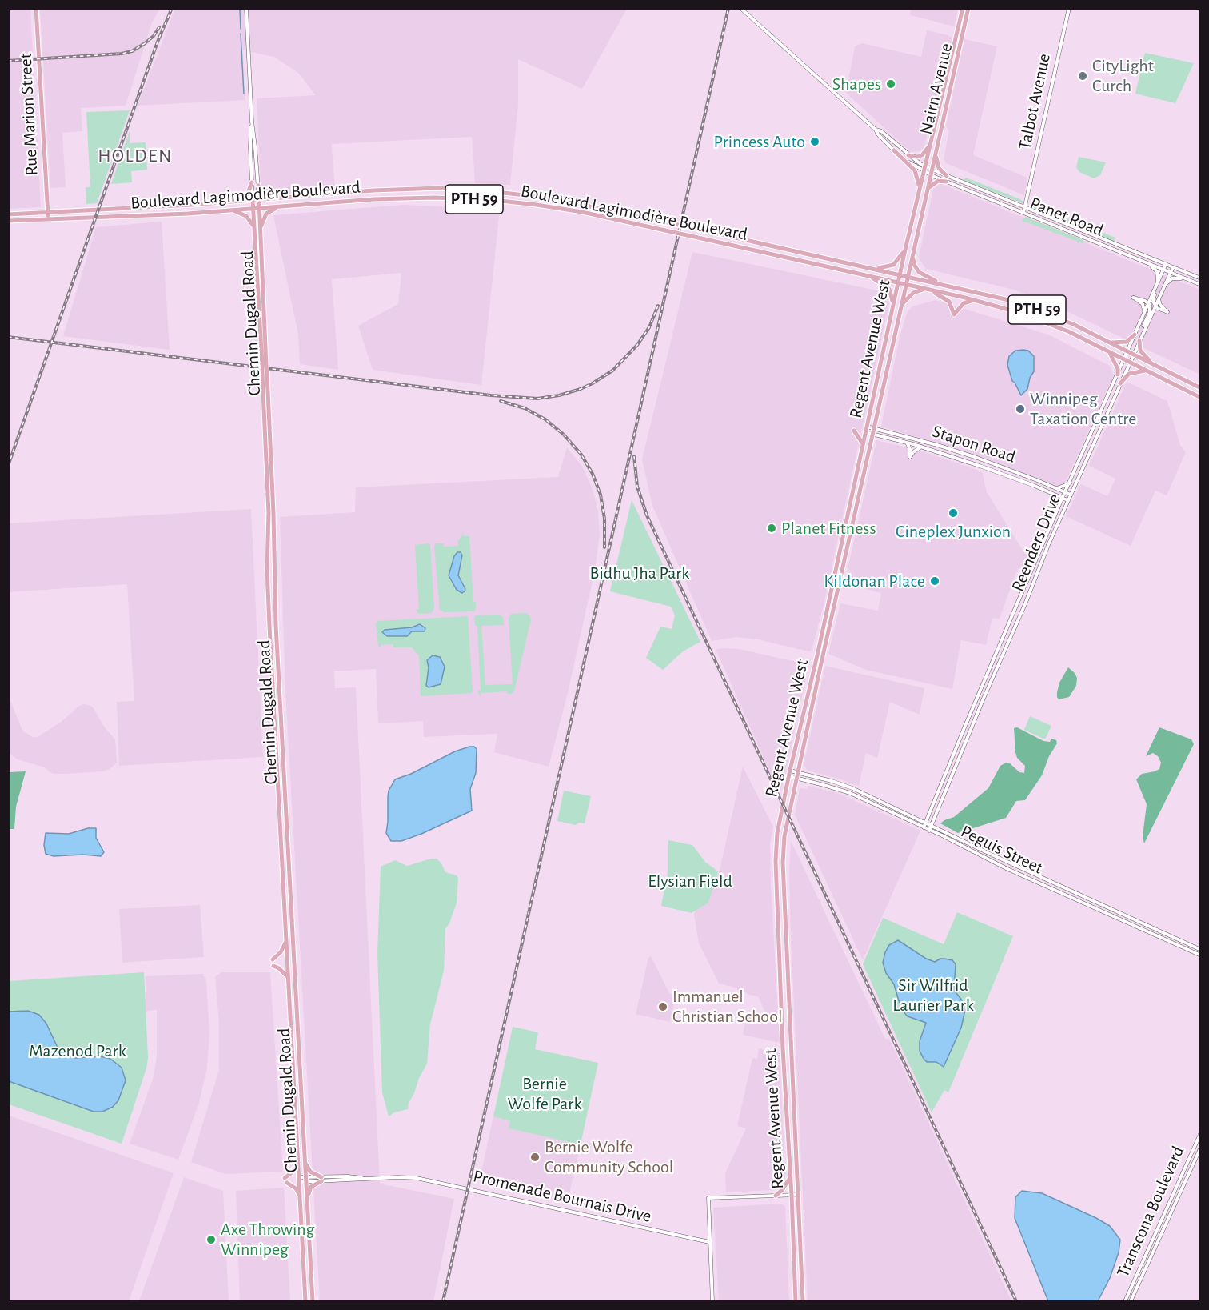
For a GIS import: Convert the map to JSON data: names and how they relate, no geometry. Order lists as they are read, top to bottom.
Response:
{
  "streets": {
    "main road": [
      "Nairn Avenue",
      "Rue Marion Street",
      "Boulevard Lagimodière Boulevard",
      "PTH 59",
      "Chemin Dugald Road",
      "Regent Avenue West"
    ],
    "street": [
      "Talbot Avenue",
      "Panet Road",
      "Stapon Road",
      "Reenders Drive",
      "Peguis Street",
      "Promenade Bournais Drive",
      "Transcona Boulevard"
    ]
  },
  "crossings": [
    ["Nairn Avenue", "Panet Road"],
    ["Nairn Avenue", "Regent Avenue West"],
    ["Talbot Avenue", "Panet Road"],
    ["Rue Marion Street", "Boulevard Lagimodière Boulevard"],
    ["Boulevard Lagimodière Boulevard", "Chemin Dugald Road"],
    ["Boulevard Lagimodière Boulevard", "Regent Avenue West"],
    ["Boulevard Lagimodière Boulevard", "Reenders Drive"],
    ["Panet Road", "Regent Avenue West"],
    ["Panet Road", "Reenders Drive"],
    ["Regent Avenue West", "Stapon Road"],
    ["Regent Avenue West", "Peguis Street"],
    ["Stapon Road", "Reenders Drive"],
    ["Reenders Drive", "Peguis Street"]
  ],
  "districts": ["HOLDEN"],
  "parks": [
    "Bidhu Jha Park",
    "Elysian Field",
    "Sir Wilfrid Laurier Park",
    "Mazenod Park",
    "Bernie Wolfe Park"
  ],
  "places": [
    "CityLight Curch",
    "Shapes",
    "Princess Auto",
    "Winnipeg Taxation Centre",
    "Cineplex Junxion",
    "Planet Fitness",
    "Kildonan Place",
    "Immanuel Christian School",
    "Bernie Wolfe Community School",
    "Axe Throwing Winnipeg"
  ]
}
